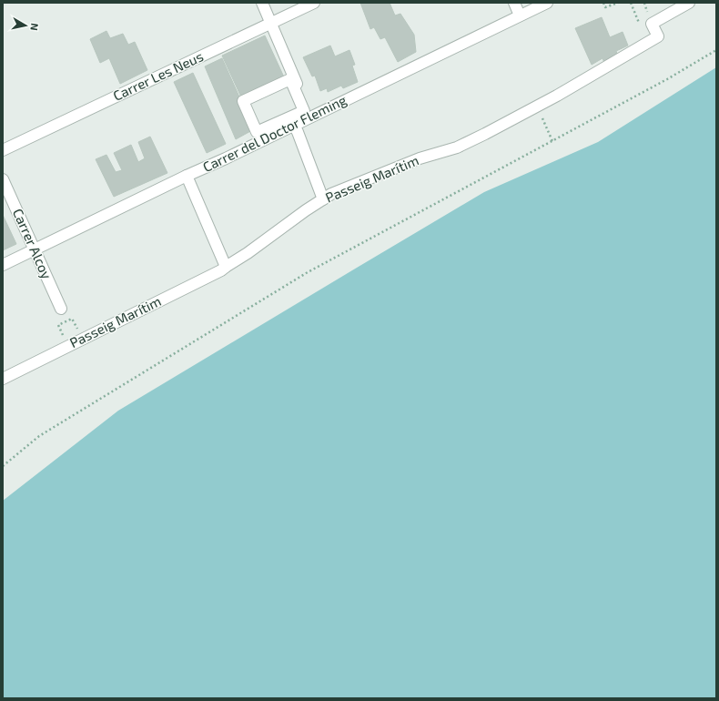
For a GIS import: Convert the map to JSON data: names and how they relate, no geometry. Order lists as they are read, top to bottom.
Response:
{
  "streets": {
    "street": [
      "Carrer Les Neus",
      "Carrer del Doctor Fleming",
      "Passeig Marítim",
      "Carrer Alcoy"
    ]
  },
  "crossings": [
    ["Carrer del Doctor Fleming", "Carrer Alcoy"]
  ],
  "north": "right"
}
